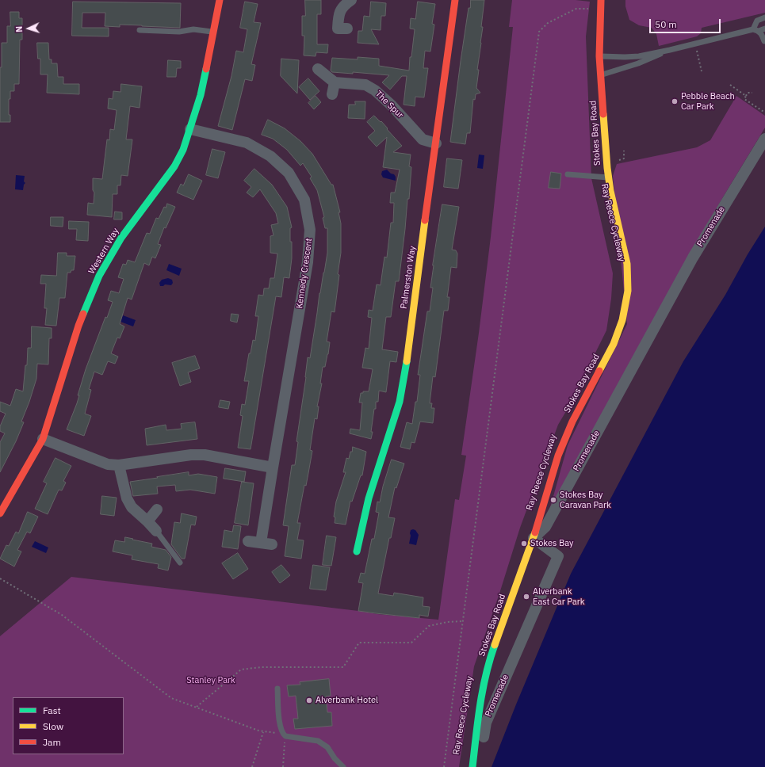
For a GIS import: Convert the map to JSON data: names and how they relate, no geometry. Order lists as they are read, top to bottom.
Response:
{
  "streets": {
    "street": [
      "The Spur",
      "Stokes Bay Road",
      "Promenade",
      "Western Way",
      "Kennedy Crescent",
      "Palmerston Way"
    ]
  },
  "crossings": [
    ["The Spur", "Palmerston Way"],
    ["Stokes Bay Road", "Promenade"],
    ["Western Way", "Kennedy Crescent"]
  ],
  "parks": ["Stanley Park"],
  "places": [
    "Pebble Beach Car Park",
    "Stokes Bay Caravan Park",
    "Stokes Bay",
    "Alverbank East Car Park",
    "Alverbank Hotel"
  ],
  "legend": ["Fast", "Slow", "Jam"],
  "scale_bar": "50 m",
  "north": "left"
}
